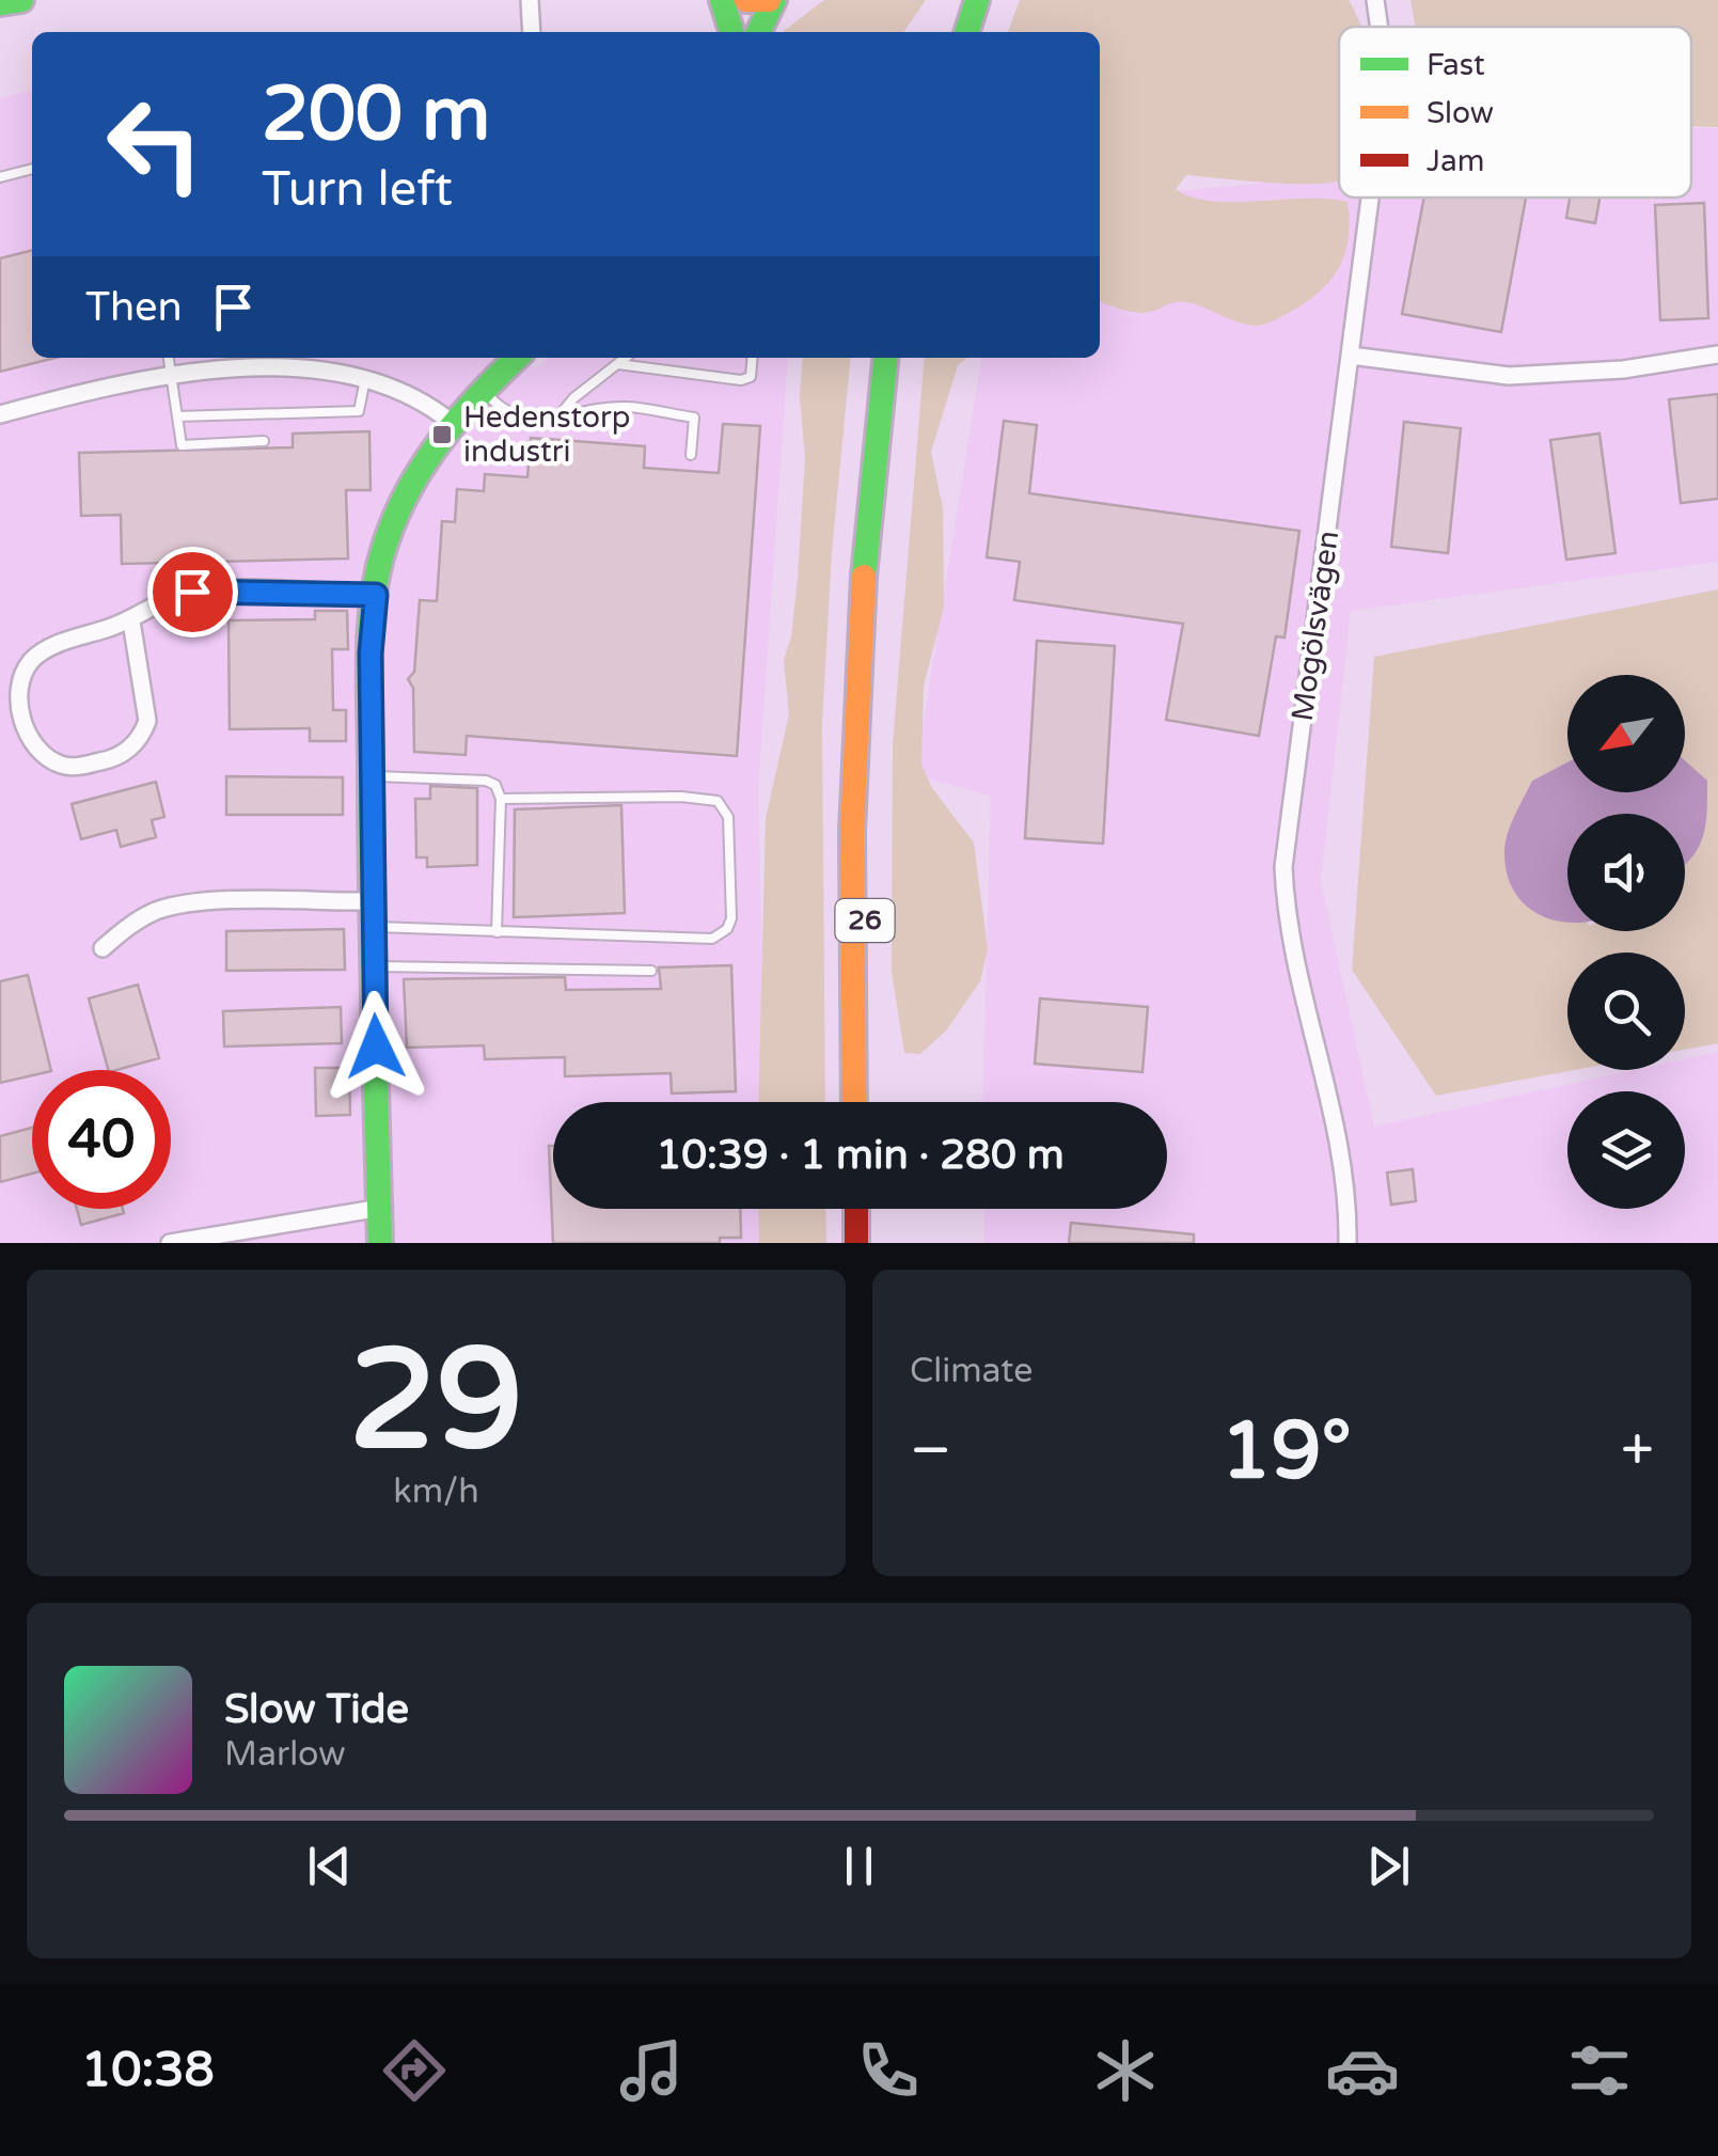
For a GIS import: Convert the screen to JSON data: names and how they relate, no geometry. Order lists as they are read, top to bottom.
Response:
{
  "streets": {
    "main road": ["26"],
    "street": ["Mogölsvägen"]
  },
  "places": {
    "transit": ["Hedenstorp industri"]
  },
  "legend": ["Fast", "Slow", "Jam"],
  "north": "bottom left",
  "page": {
    "turn": ["200 m", "Turn left"],
    "then": "Then",
    "limit": "40",
    "trip": "10:39 · 1 min · 280 m",
    "tile": [
      ["29", "km/h"],
      "Climate"
    ],
    "heat": ["−", "19°", "+"],
    "song": ["Slow Tide", "Marlow"],
    "tabs": "10:38"
  }
}
